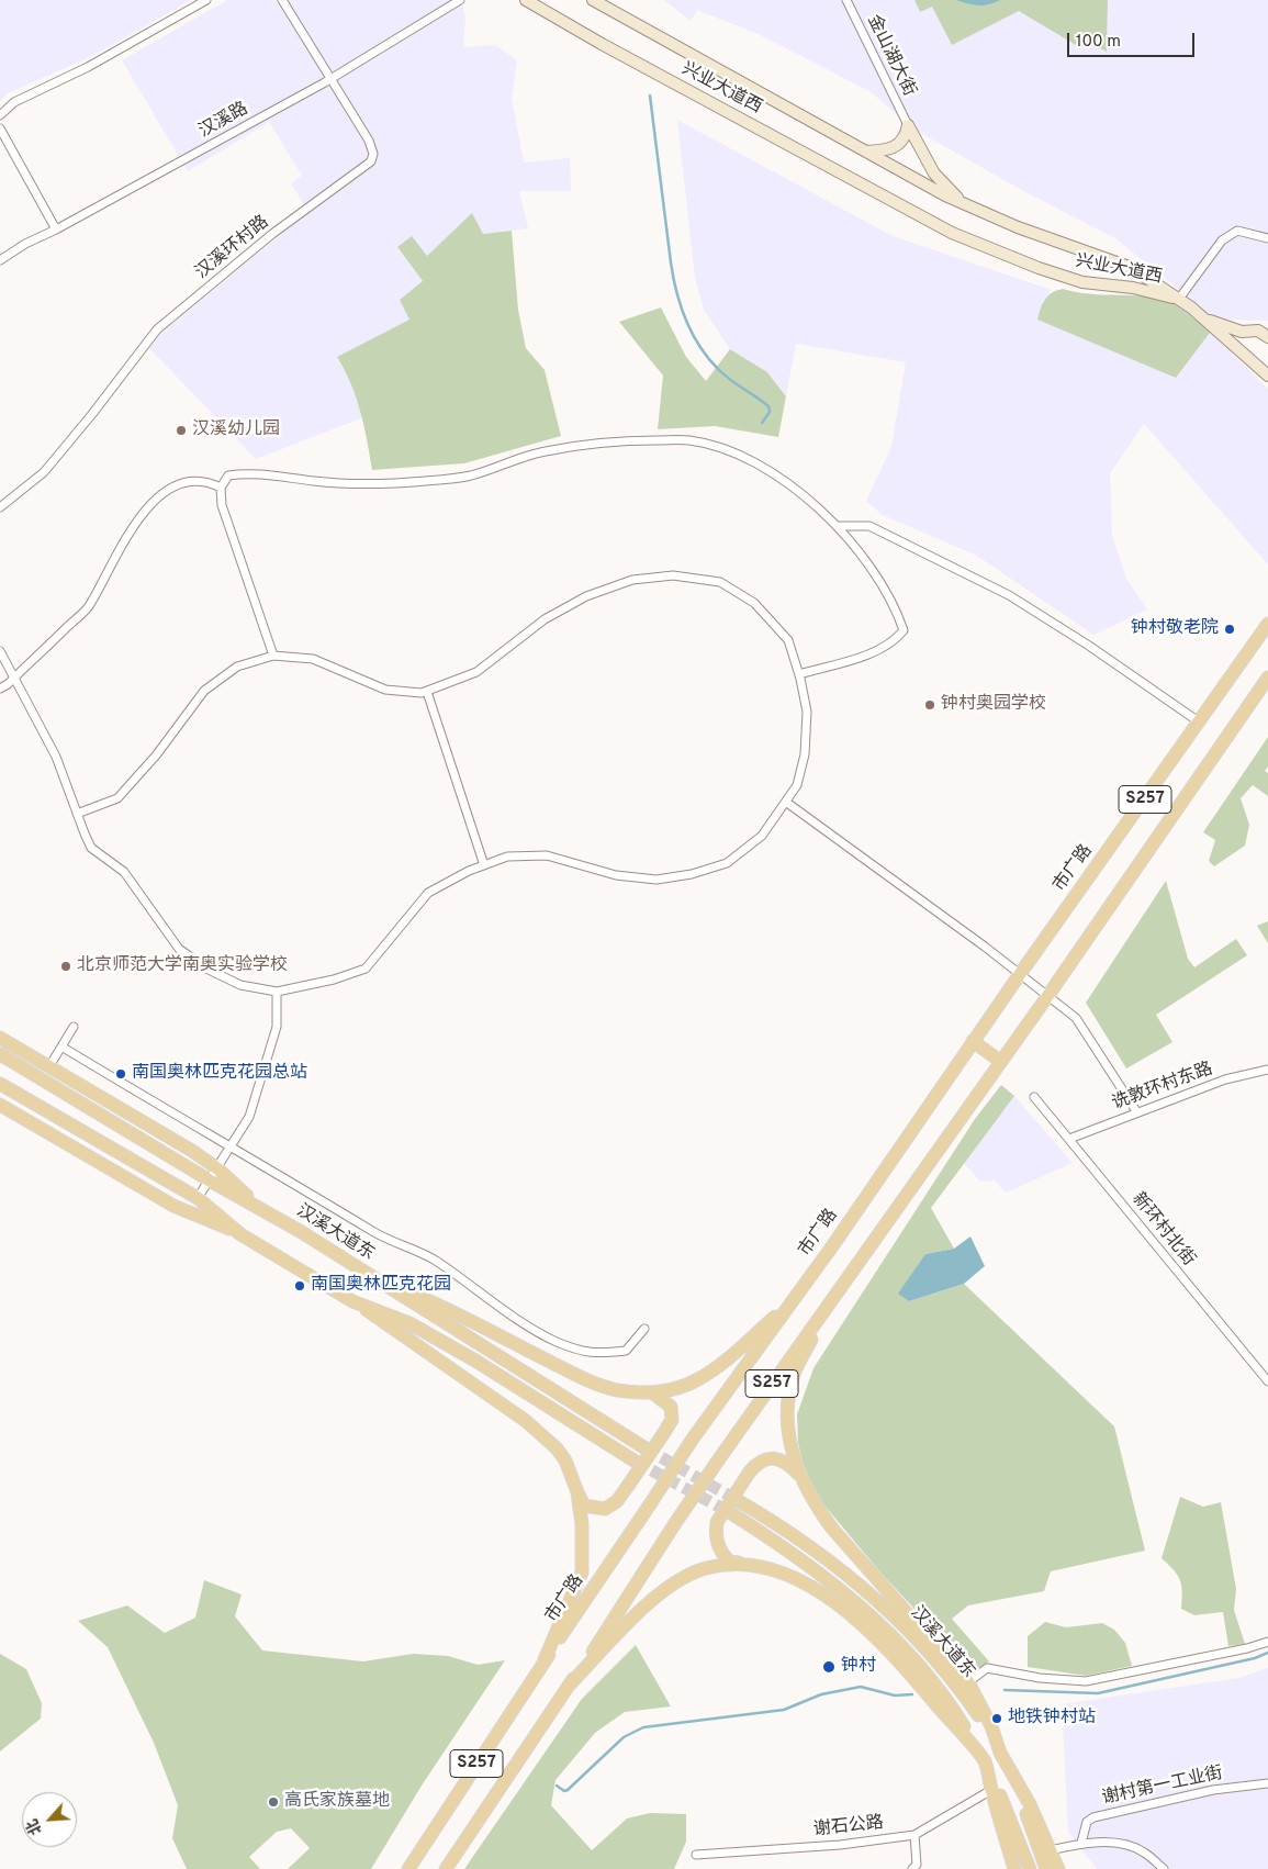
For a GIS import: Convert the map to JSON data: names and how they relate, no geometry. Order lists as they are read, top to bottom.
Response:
{
  "streets": {
    "main road": ["S257", "市广路", "汉溪大道东"],
    "street": [
      "金山湖大街",
      "兴业大道西",
      "汉溪路",
      "汉溪环村路",
      "诜敦环村东路",
      "新环村北街",
      "谢村第一工业街",
      "谢石公路"
    ]
  },
  "crossings": [
    ["汉溪路", "汉溪环村路"],
    ["诜敦环村东路", "新环村北街"]
  ],
  "places": [
    "汉溪幼儿园",
    "钟村敬老院",
    "钟村奥园学校",
    "北京师范大学南奥实验学校",
    "南国奥林匹克花园总站",
    "南国奥林匹克花园",
    "钟村",
    "地铁钟村站",
    "高氏家族墓地"
  ],
  "scale_bar": "100 m",
  "north": "bottom left"
}
